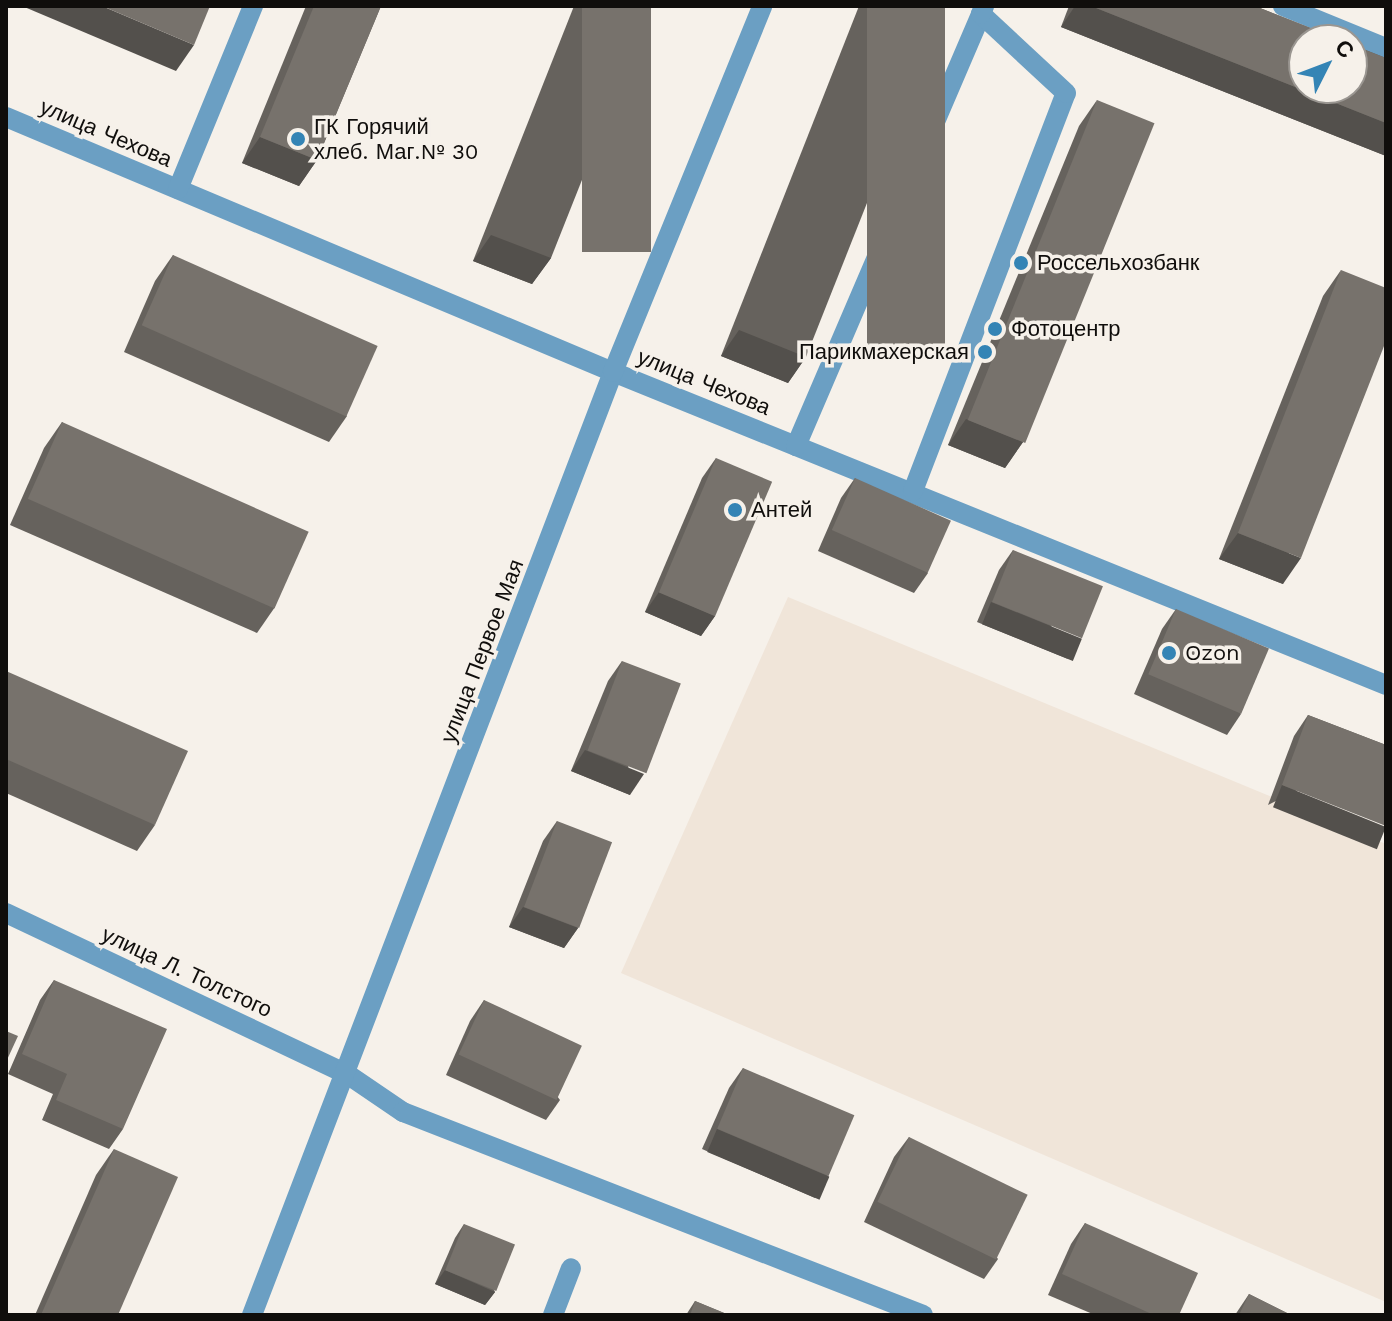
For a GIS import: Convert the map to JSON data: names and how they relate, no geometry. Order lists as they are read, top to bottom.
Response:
{
  "streets": {
    "street": ["улица Чехова", "улица Первое Мая", "улица Л. Толстого"]
  },
  "crossings": [
    ["улица Чехова", "улица Первое Мая"],
    ["улица Первое Мая", "улица Л. Толстого"]
  ],
  "places": [
    "ГК Горячий хлеб. Маг.№ 30",
    "Россельхозбанк",
    "Фотоцентр",
    "Парикмахерская",
    "Антей",
    "Ozon"
  ],
  "north": "top right"
}
